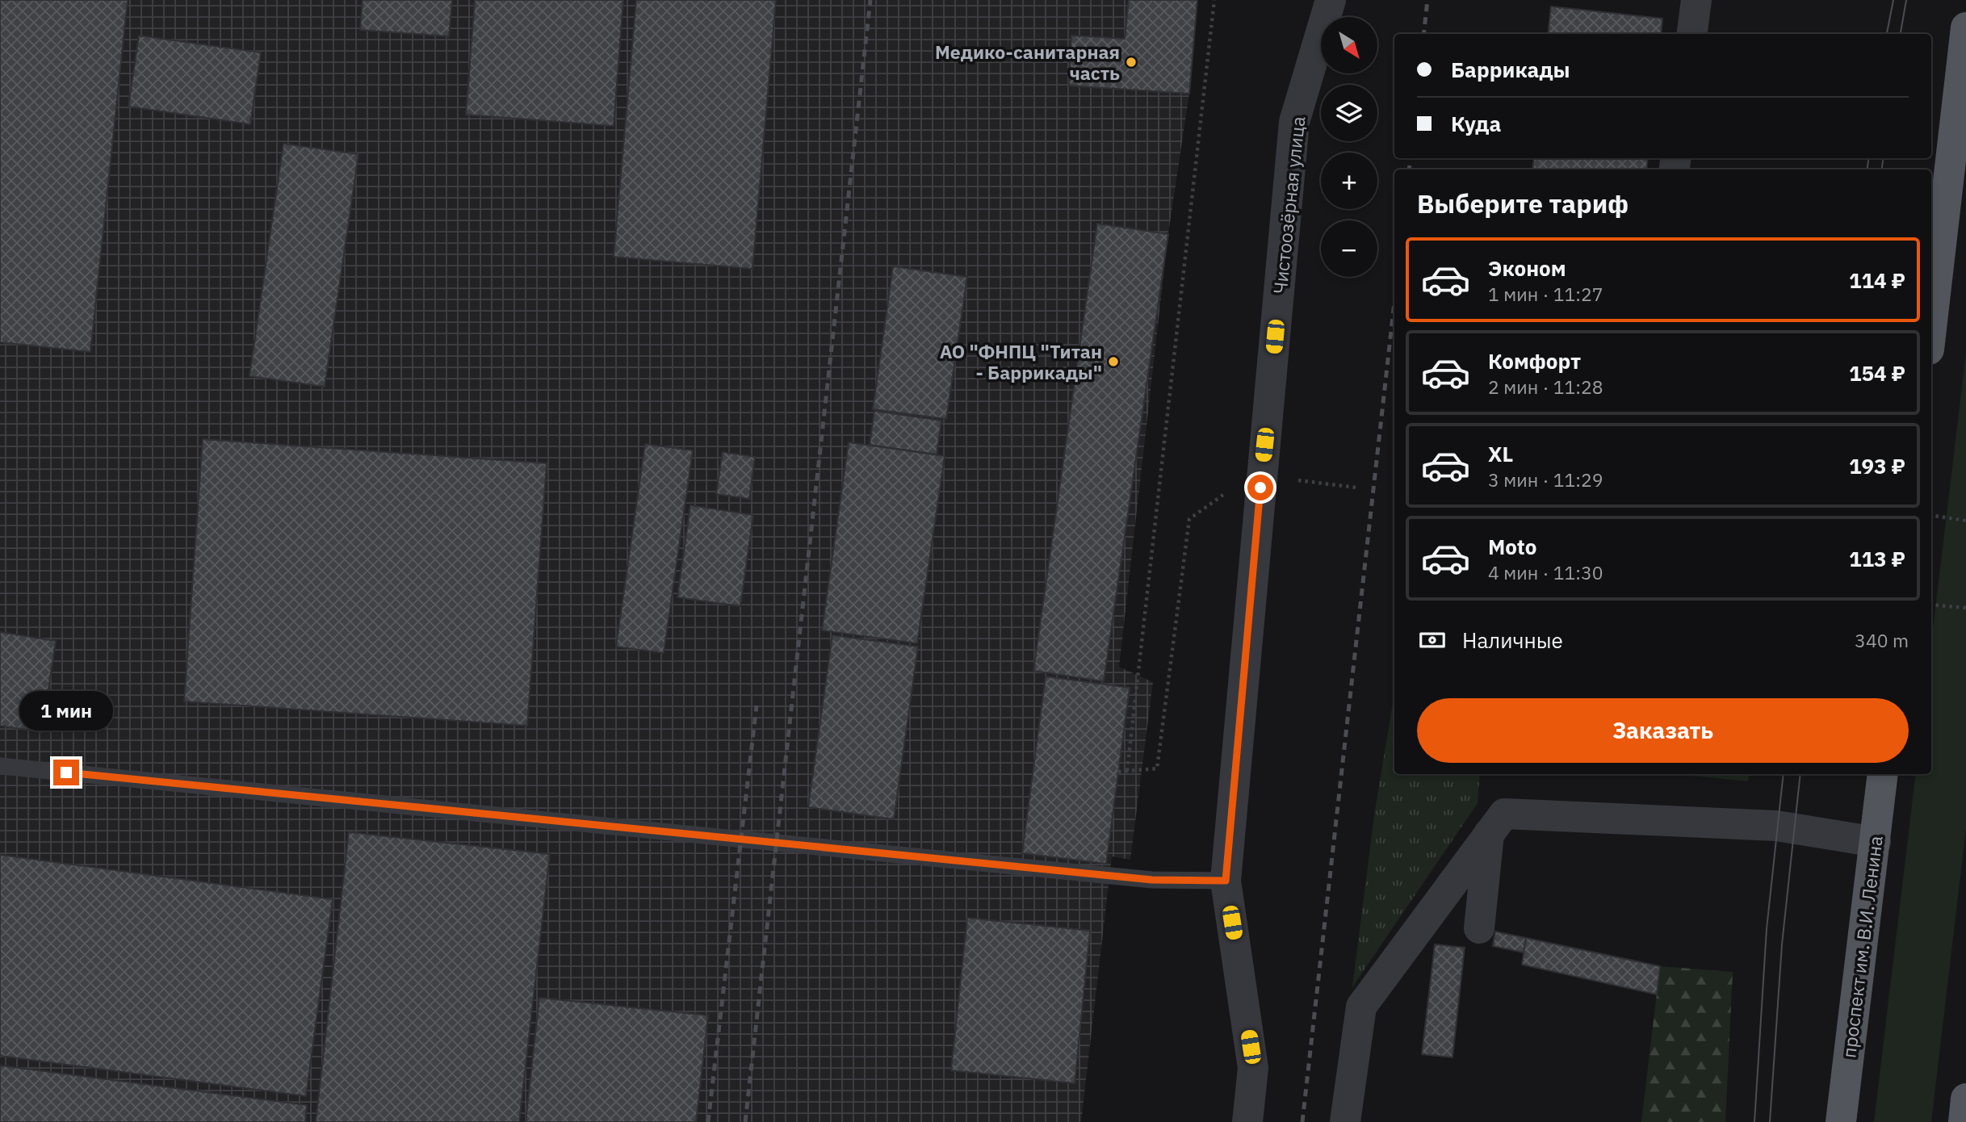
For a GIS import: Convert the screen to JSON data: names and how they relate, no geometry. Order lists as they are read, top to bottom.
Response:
{
  "streets": {
    "main road": ["проспект им. В.И. Ленина"],
    "street": ["Чистоозёрная улица"]
  },
  "places": ["Медико-санитарная часть", "АО \"ФНПЦ \"Титан - Баррикады\""],
  "north": "bottom right",
  "page": {
    "map_buttons": ["+", "−"],
    "banner": ["Баррикады", "Куда"],
    "heading": "Выберите тариф",
    "list": [
      {
        "name": "Эконом",
        "note": "1 мин · 11:27",
        "value": "114 ₽"
      },
      {
        "name": "Комфорт",
        "note": "2 мин · 11:28",
        "value": "154 ₽"
      },
      {
        "name": "XL",
        "note": "3 мин · 11:29",
        "value": "193 ₽"
      },
      {
        "name": "Moto",
        "note": "4 мин · 11:30",
        "value": "113 ₽"
      }
    ],
    "pay": ["Наличные", "340 m"],
    "buttons": "Заказать",
    "bubble": "1 мин"
  }
}
